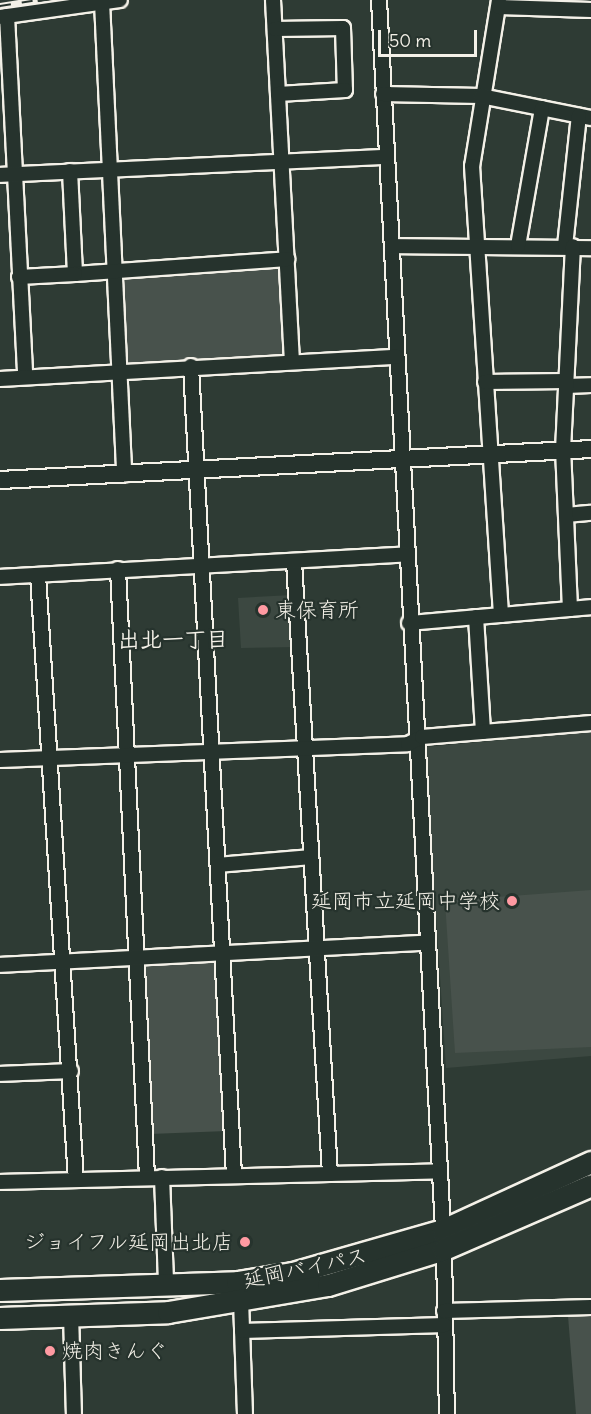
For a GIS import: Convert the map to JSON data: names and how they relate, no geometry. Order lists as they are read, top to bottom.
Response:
{
  "streets": {
    "highway": ["延岡バイパス"]
  },
  "districts": ["出北一丁目"],
  "places": [
    "東保育所",
    "延岡市立延岡中学校",
    "ジョイフル延岡出北店",
    "焼肉きんぐ"
  ],
  "scale_bar": "50 m"
}
